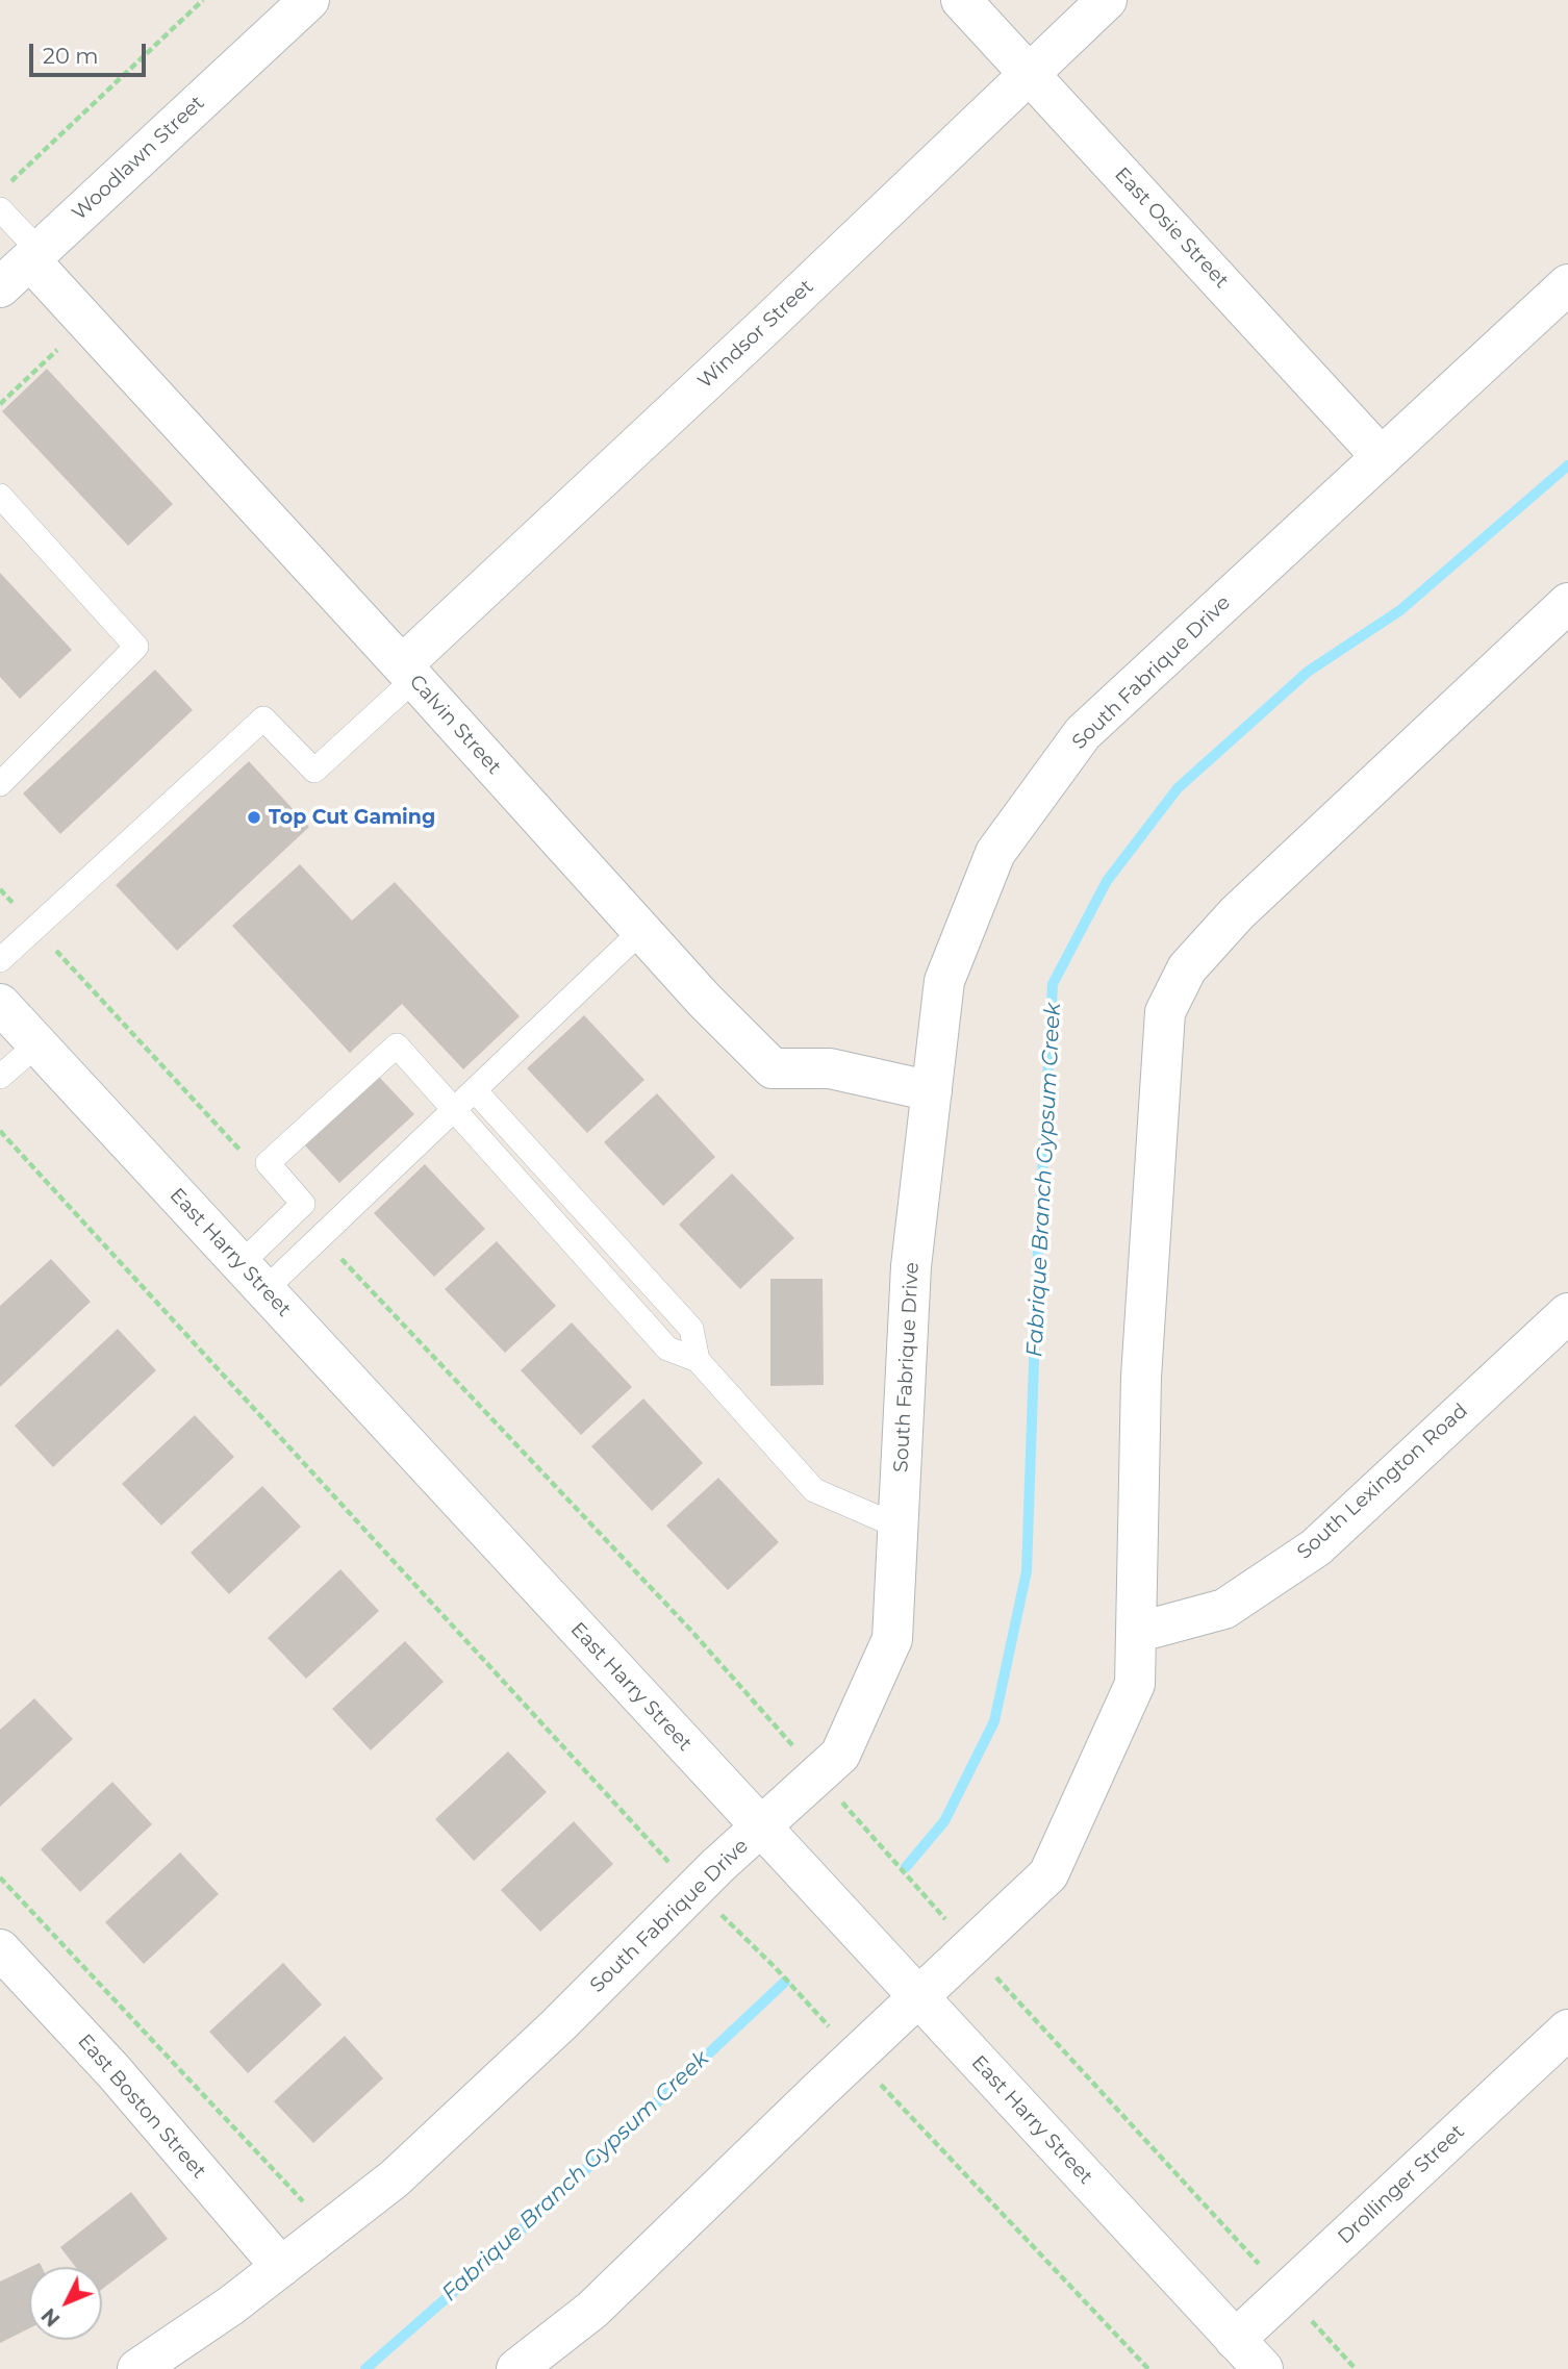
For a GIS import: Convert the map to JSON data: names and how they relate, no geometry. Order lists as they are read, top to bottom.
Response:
{
  "streets": {
    "street": [
      "Woodlawn Street",
      "East Osie Street",
      "Windsor Street",
      "South Fabrique Drive",
      "Calvin Street",
      "East Harry Street",
      "South Lexington Road",
      "East Boston Street",
      "Drollinger Street"
    ]
  },
  "crossings": [
    ["Woodlawn Street", "Calvin Street"],
    ["East Osie Street", "Windsor Street"],
    ["East Osie Street", "South Fabrique Drive"],
    ["Windsor Street", "Calvin Street"],
    ["South Fabrique Drive", "Calvin Street"],
    ["South Fabrique Drive", "East Harry Street"],
    ["South Fabrique Drive", "East Boston Street"],
    ["East Harry Street", "Drollinger Street"]
  ],
  "water": ["Fabrique Branch Gypsum Creek"],
  "places": ["Top Cut Gaming"],
  "scale_bar": "20 m",
  "north": "bottom left"
}
